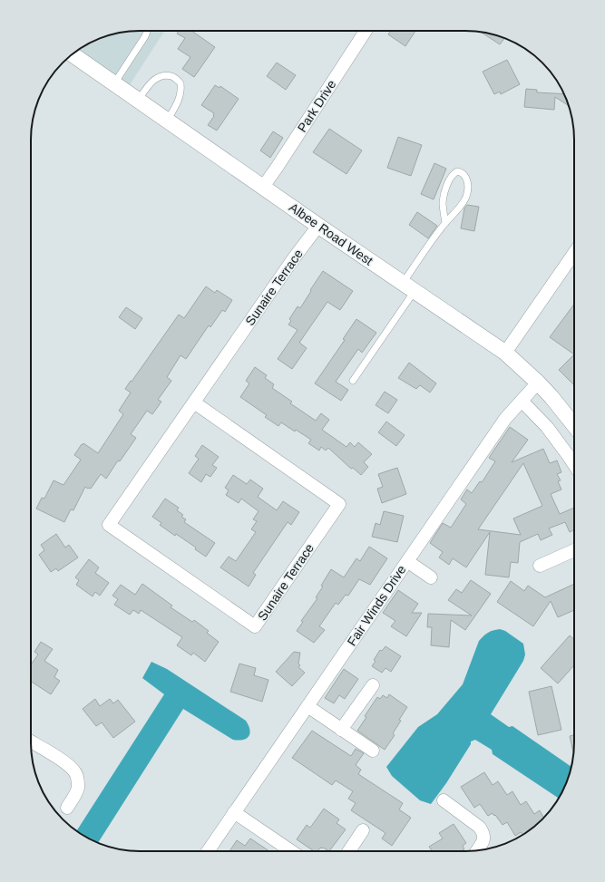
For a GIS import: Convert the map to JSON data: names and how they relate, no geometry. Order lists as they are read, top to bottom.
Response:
{
  "streets": {
    "street": [
      "Park Drive",
      "Albee Road West",
      "Sunaire Terrace",
      "Fair Winds Drive"
    ]
  },
  "crossings": [
    ["Park Drive", "Albee Road West"],
    ["Albee Road West", "Sunaire Terrace"],
    ["Albee Road West", "Fair Winds Drive"]
  ]
}
